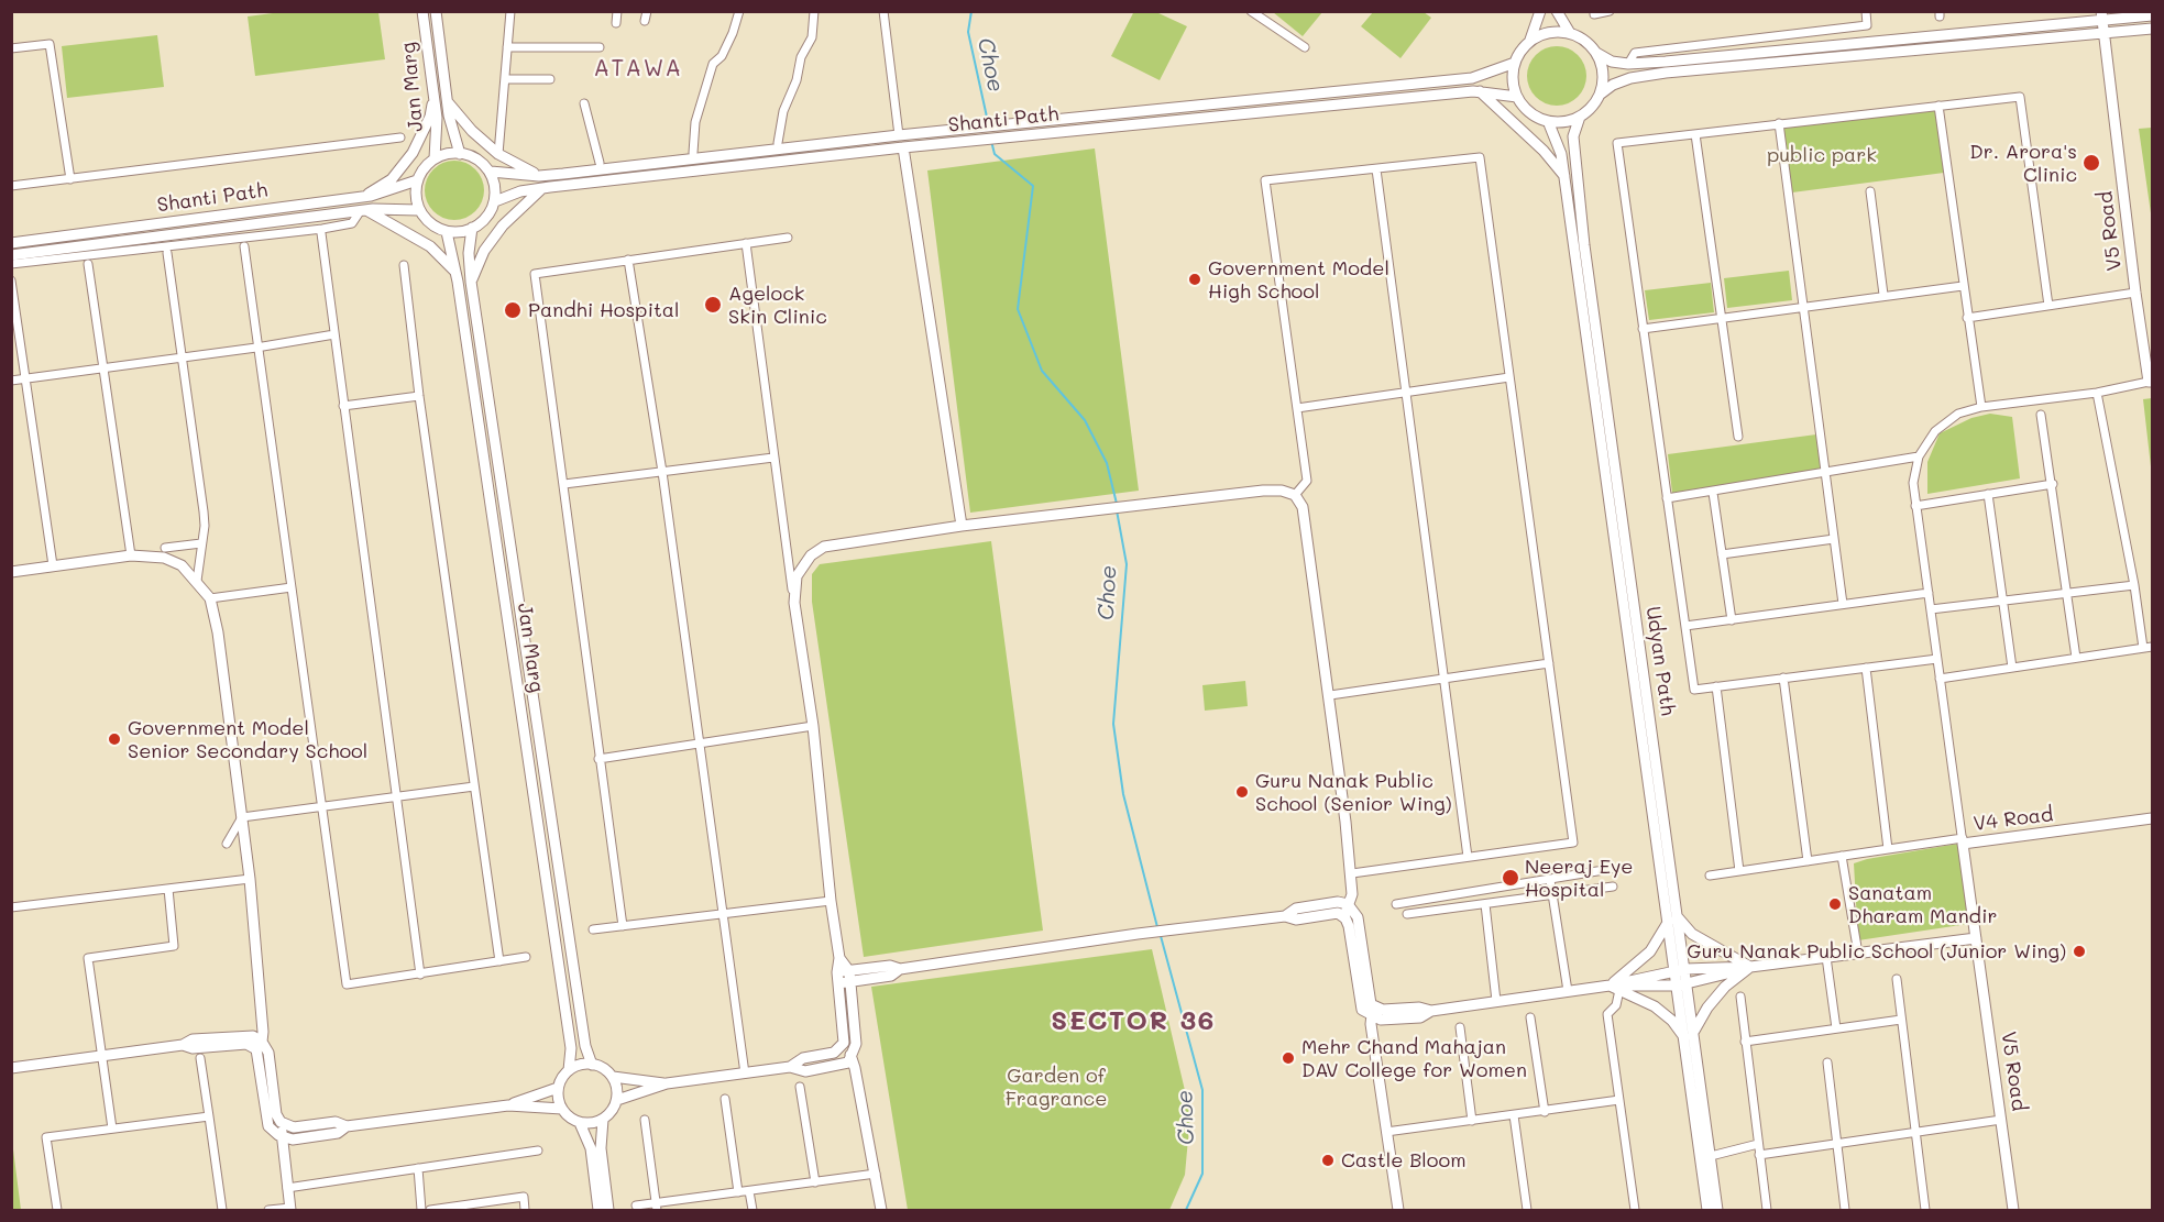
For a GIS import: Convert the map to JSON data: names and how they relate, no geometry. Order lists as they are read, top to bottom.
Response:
{
  "streets": {
    "main road": [
      "Jan Marg",
      "Shanti Path",
      "V5 Road",
      "Udyan Path",
      "V4 Road"
    ]
  },
  "crossings": [
    ["Jan Marg", "Shanti Path"],
    ["Shanti Path", "Udyan Path"],
    ["V5 Road", "V4 Road"]
  ],
  "districts": ["ATAWA", "SECTOR 36"],
  "water": ["Choe"],
  "parks": ["public park", "Garden of Fragrance"],
  "places": [
    "Dr. Arora's Clinic",
    "Government Model High School",
    "Agelock Skin Clinic",
    "Pandhi Hospital",
    "Government Model Senior Secondary School",
    "Guru Nanak Public School (Senior Wing)",
    "Neeraj Eye Hospital",
    "Sanatam Dharam Mandir",
    "Guru Nanak Public School (Junior Wing)",
    "Mehr Chand Mahajan DAV College for Women",
    "Castle Bloom"
  ]
}
